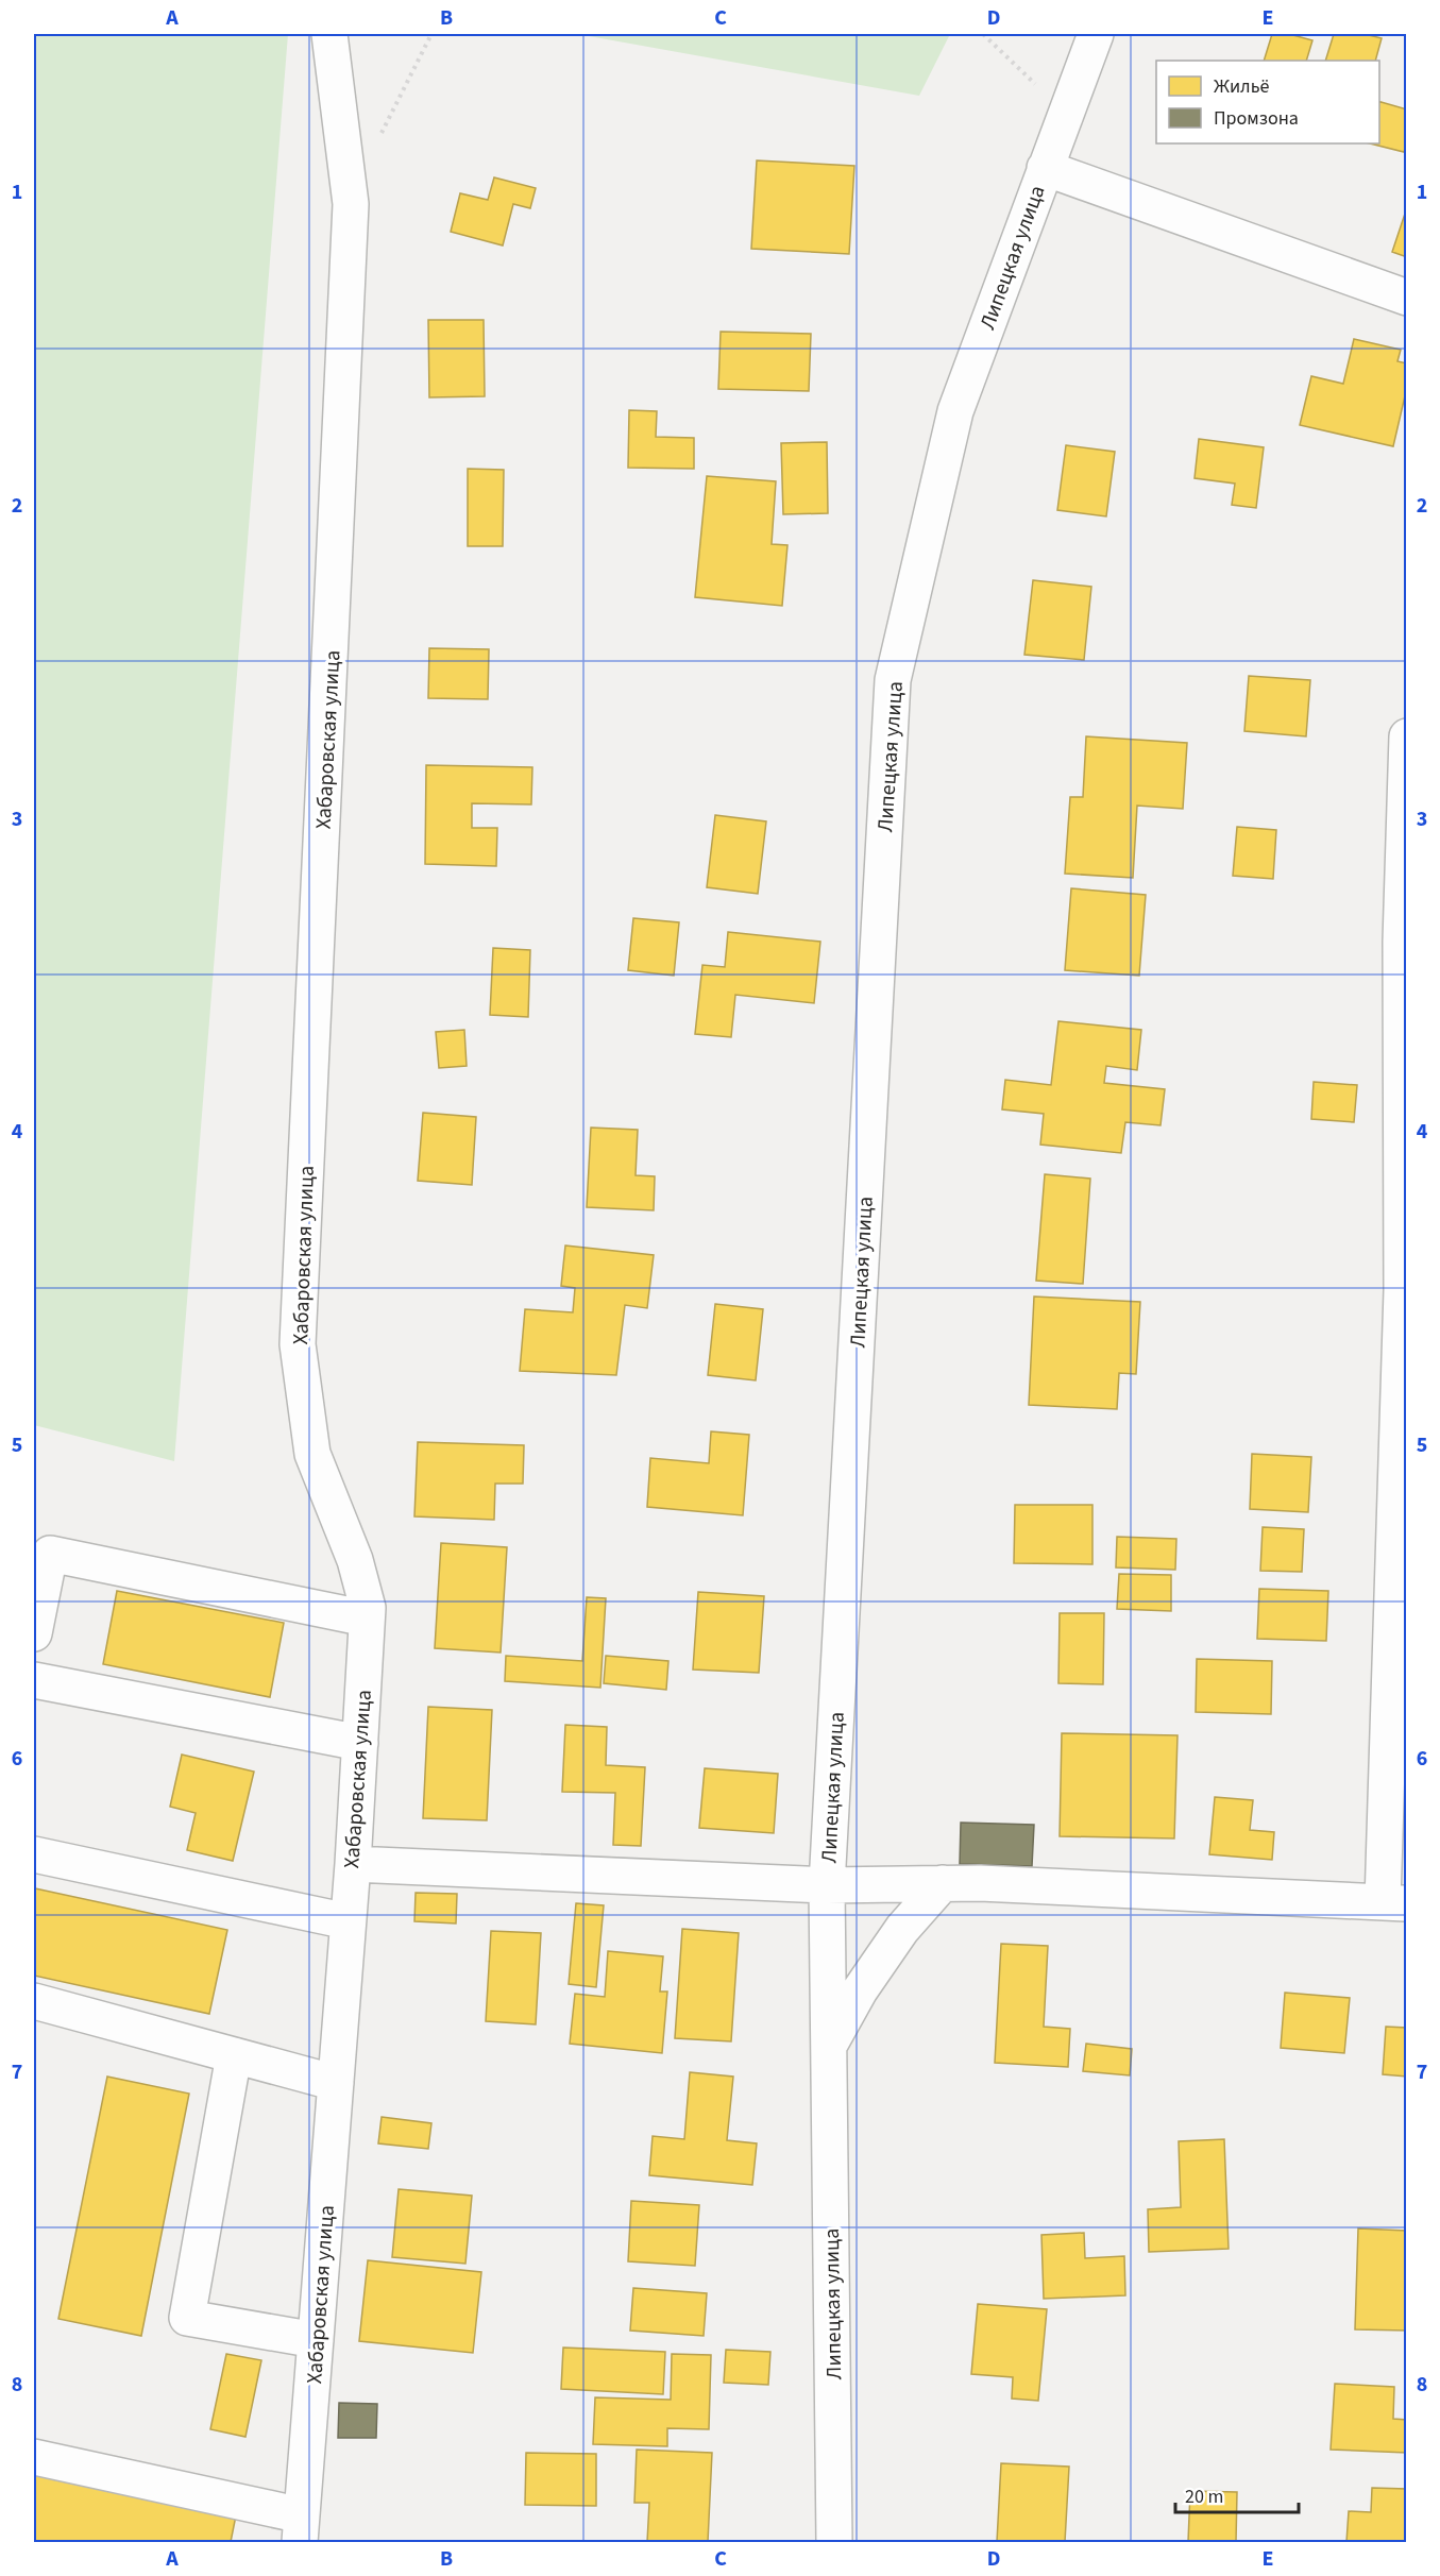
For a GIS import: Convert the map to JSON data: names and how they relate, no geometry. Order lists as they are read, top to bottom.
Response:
{
  "streets": {
    "street": ["Липецкая улица", "Хабаровская улица"]
  },
  "legend": ["Жильё", "Промзона"],
  "scale_bar": "20 m",
  "grid": {
    "columns": [
      "A",
      "B",
      "C",
      "D",
      "E"
    ],
    "rows": [
      "1",
      "2",
      "3",
      "4",
      "5",
      "6",
      "7",
      "8"
    ]
  }
}
